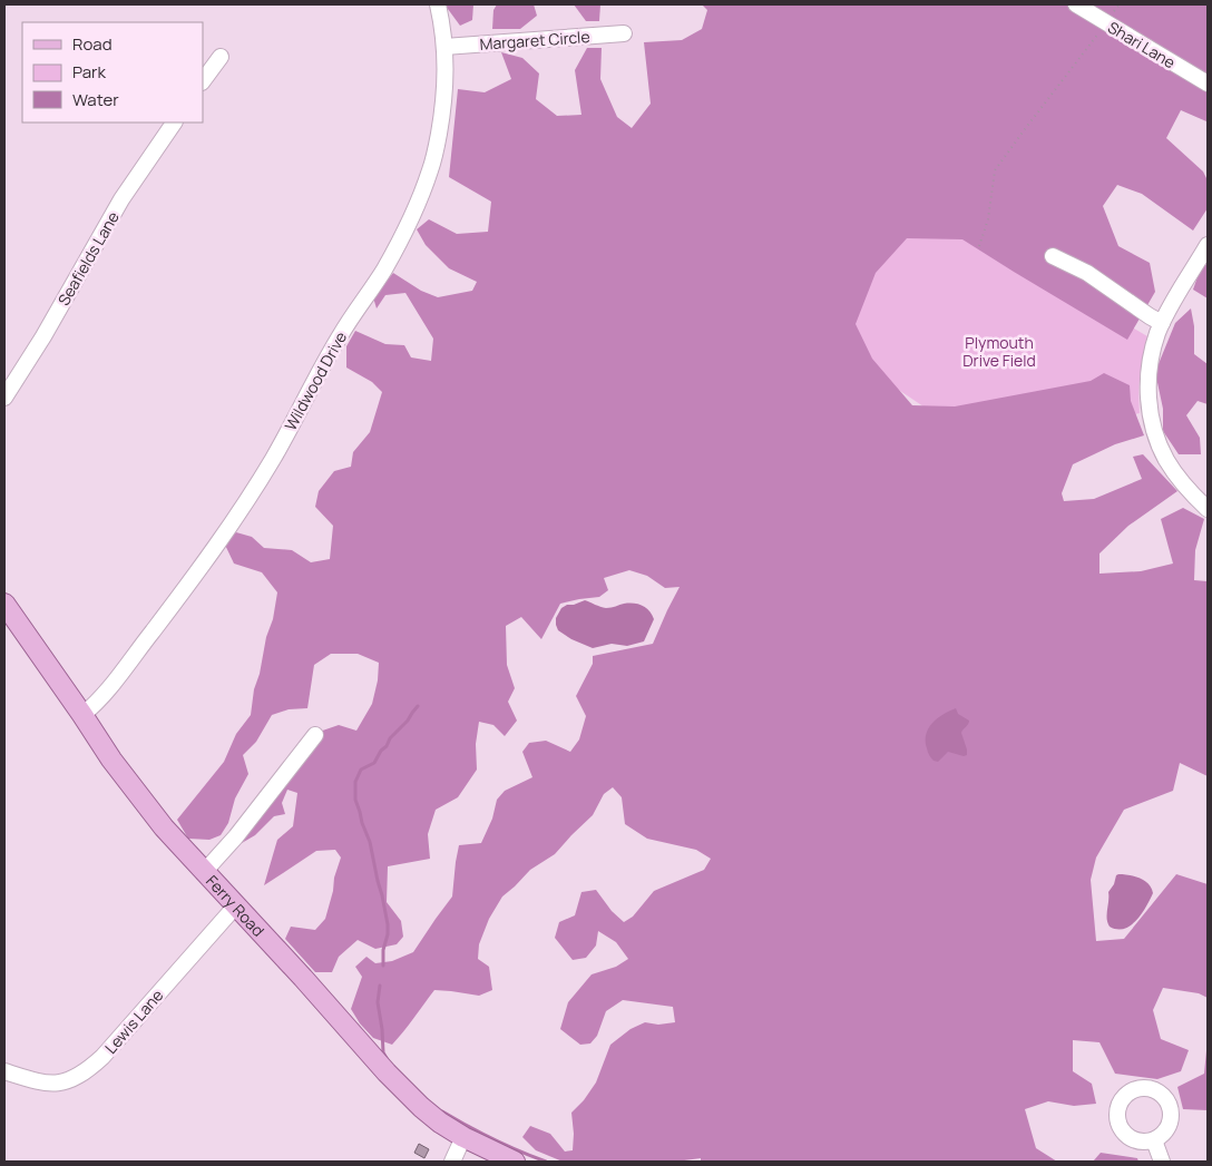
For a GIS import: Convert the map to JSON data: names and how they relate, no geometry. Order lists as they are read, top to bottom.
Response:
{
  "streets": {
    "main road": ["Ferry Road"],
    "street": [
      "Margaret Circle",
      "Shari Lane",
      "Seafields Lane",
      "Wildwood Drive",
      "Lewis Lane"
    ]
  },
  "crossings": [
    ["Margaret Circle", "Wildwood Drive"],
    ["Wildwood Drive", "Ferry Road"],
    ["Ferry Road", "Lewis Lane"]
  ],
  "parks": ["Plymouth Drive Field"],
  "legend": ["Road", "Park", "Water"]
}
